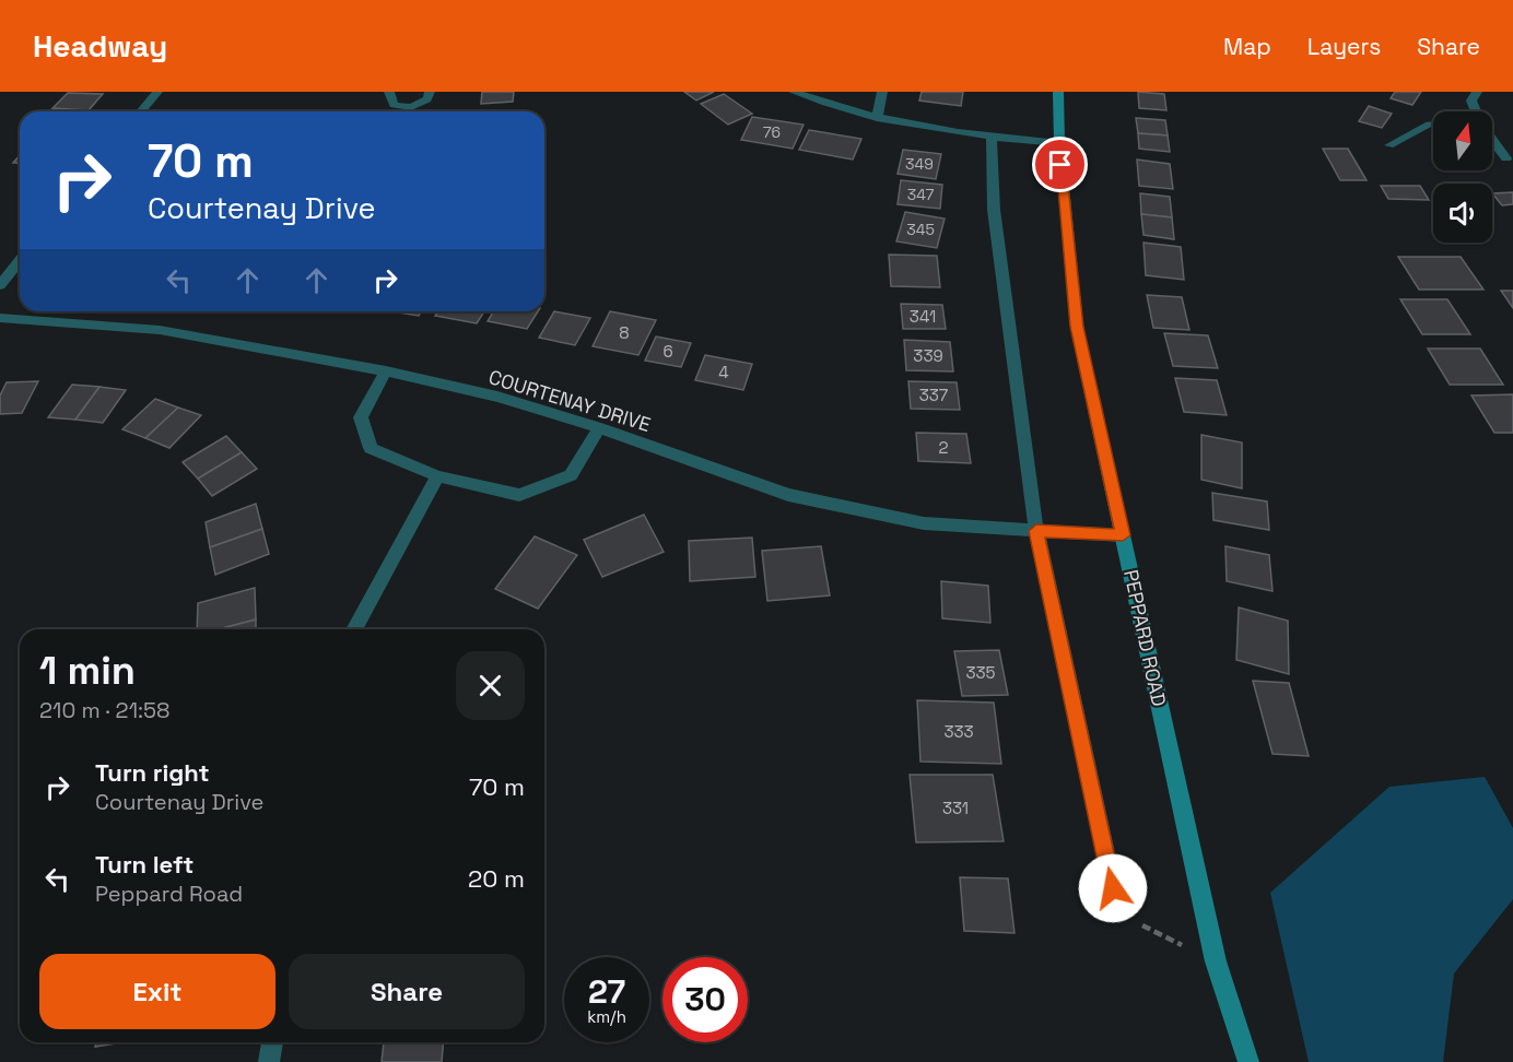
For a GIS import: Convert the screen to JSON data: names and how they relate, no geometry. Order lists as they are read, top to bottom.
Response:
{
  "streets": {
    "main road": ["PEPPARD ROAD"],
    "street": ["COURTENAY DRIVE"]
  },
  "crossings": [
    ["COURTENAY DRIVE", "PEPPARD ROAD"]
  ],
  "house_numbers": [
    "76",
    "349",
    "347",
    "345",
    "341",
    "8",
    "6",
    "339",
    "4",
    "337",
    "2",
    "335",
    "333",
    "331"
  ],
  "north": "top",
  "page": {
    "header": "Headway",
    "nav": ["Map", "Layers", "Share"],
    "turn": ["70 m", "Courtenay Drive"],
    "heading": ["1 min", "210 m · 21:58"],
    "list": [
      {
        "name": "Turn right",
        "note": "Courtenay Drive",
        "value": "70 m"
      },
      {
        "name": "Turn left",
        "note": "Peppard Road",
        "value": "20 m"
      }
    ],
    "buttons": ["Exit", "Share"],
    "speed": "27 km/h",
    "limit": "30"
  }
}
